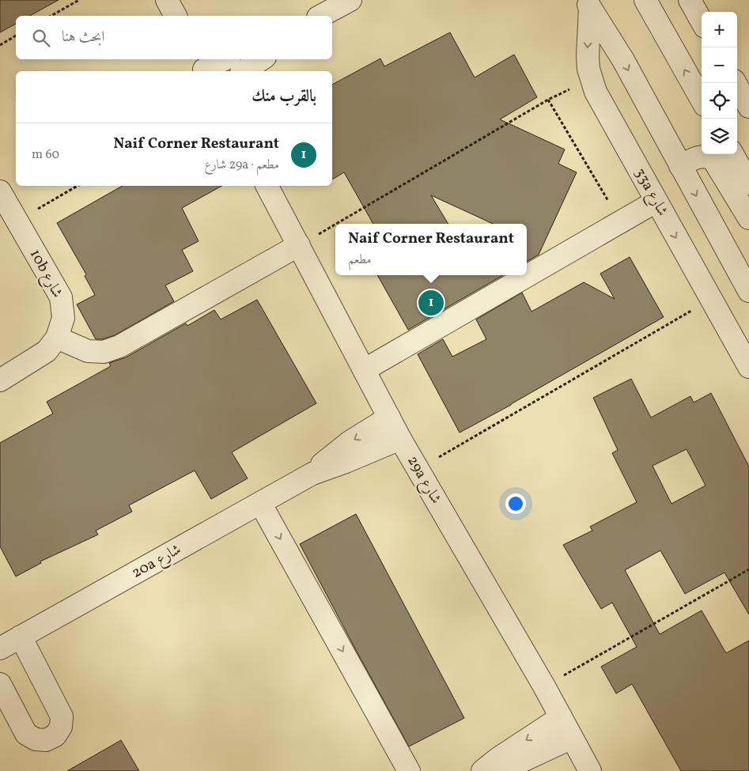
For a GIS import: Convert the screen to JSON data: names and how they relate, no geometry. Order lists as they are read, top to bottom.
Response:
{
  "streets": {
    "street": [
      "33a شارع",
      "10b شارع",
      "29a شارع",
      "20a شارع"
    ]
  },
  "crossings": [
    ["29a شارع", "20a شارع"]
  ],
  "page": {
    "map_buttons": ["+", "−"],
    "search": "ابحث هنا",
    "heading": "بالقرب منك",
    "list": [
      {
        "mark": "1",
        "name": "Naif Corner Restaurant",
        "note": "مطعم · 29a شارع",
        "value": "60 m"
      }
    ],
    "popup": ["Naif Corner Restaurant", "مطعم"],
    "pins": "1"
  }
}
